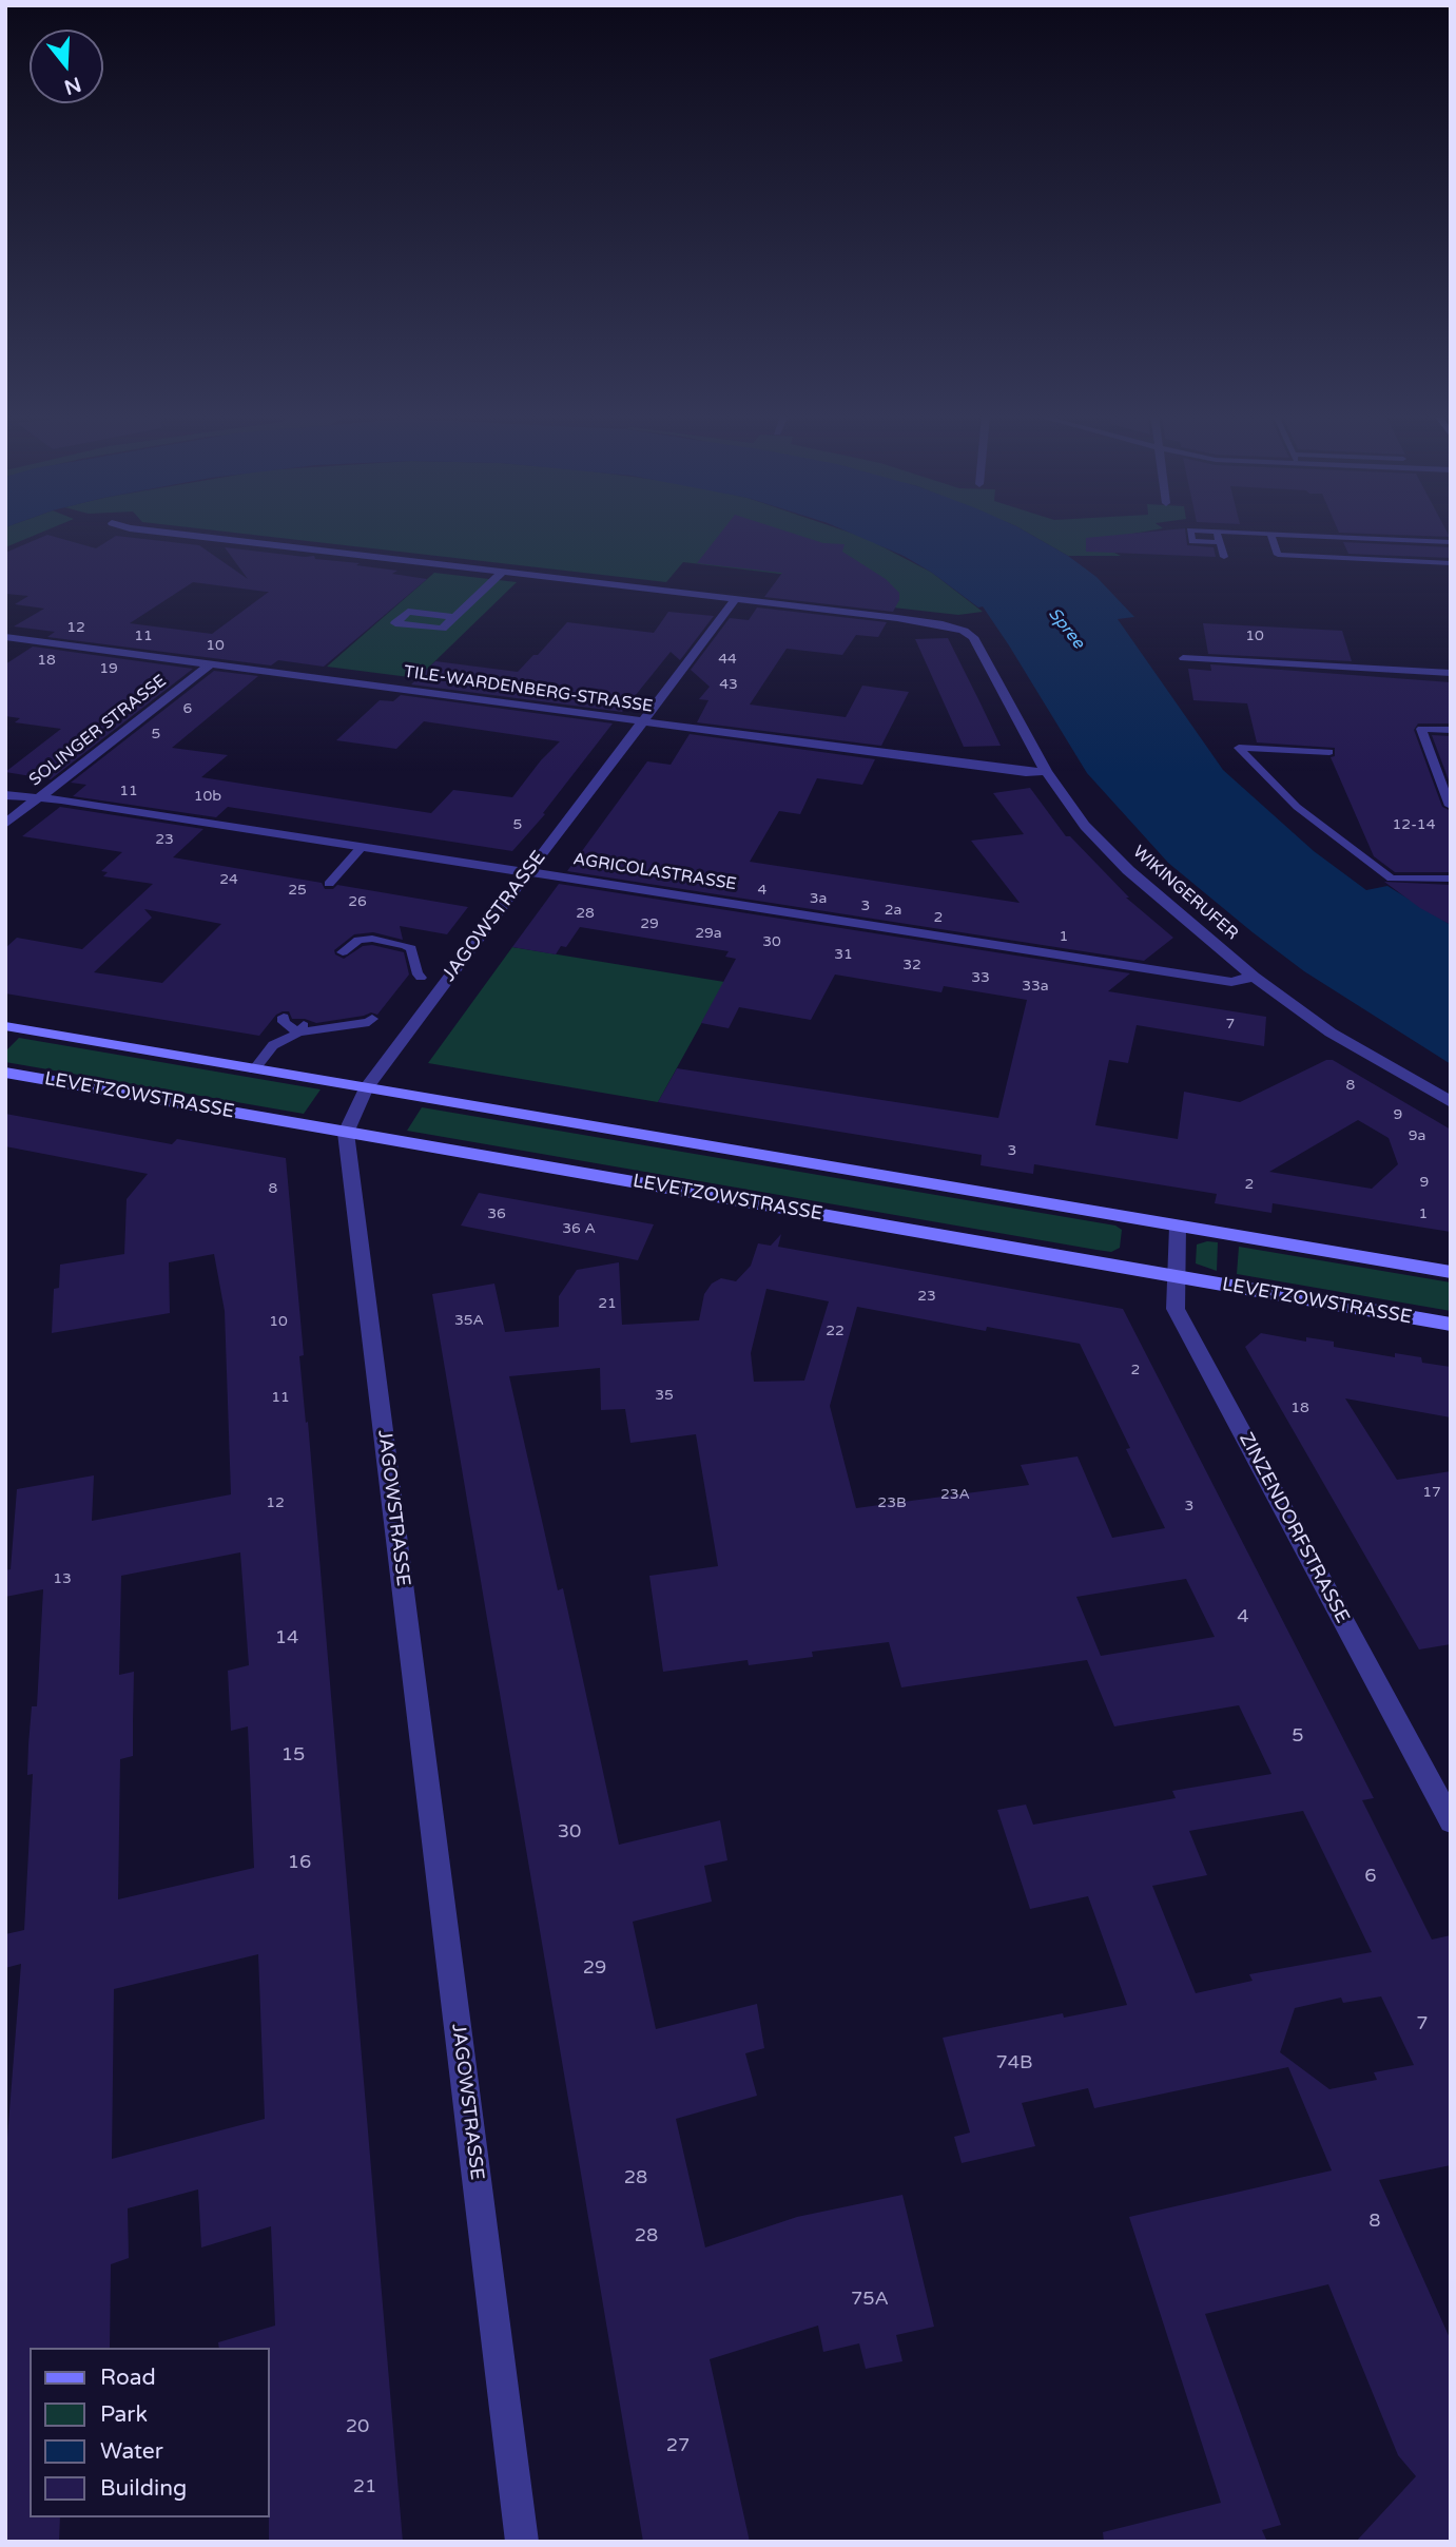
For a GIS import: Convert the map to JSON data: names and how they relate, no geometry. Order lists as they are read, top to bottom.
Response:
{
  "streets": {
    "main road": ["LEVETZOWSTRASSE"],
    "street": [
      "TILE-WARDENBERG-STRASSE",
      "SOLINGER STRASSE",
      "AGRICOLASTRASSE",
      "WIKINGERUFER",
      "JAGOWSTRASSE",
      "ZINZENDORFSTRASSE"
    ]
  },
  "crossings": [
    ["TILE-WARDENBERG-STRASSE", "SOLINGER STRASSE"],
    ["TILE-WARDENBERG-STRASSE", "WIKINGERUFER"],
    ["TILE-WARDENBERG-STRASSE", "JAGOWSTRASSE"],
    ["SOLINGER STRASSE", "AGRICOLASTRASSE"],
    ["AGRICOLASTRASSE", "WIKINGERUFER"],
    ["AGRICOLASTRASSE", "JAGOWSTRASSE"],
    ["WIKINGERUFER", "JAGOWSTRASSE"],
    ["JAGOWSTRASSE", "LEVETZOWSTRASSE"],
    ["LEVETZOWSTRASSE", "ZINZENDORFSTRASSE"]
  ],
  "water": ["Spree"],
  "house_numbers": [
    "12",
    "11",
    "10",
    "10",
    "44",
    "18",
    "19",
    "43",
    "6",
    "5",
    "11",
    "10b",
    "5",
    "12-14",
    "23",
    "24",
    "25",
    "4",
    "3a",
    "26",
    "3",
    "2a",
    "28",
    "2",
    "29",
    "29a",
    "1",
    "30",
    "31",
    "32",
    "33",
    "33a",
    "7",
    "8",
    "9",
    "9a",
    "3",
    "9",
    "2",
    "8",
    "36",
    "1",
    "36 A",
    "23",
    "21",
    "35A",
    "10",
    "22",
    "2",
    "35",
    "11",
    "18",
    "17",
    "23A",
    "12",
    "23B",
    "3",
    "13",
    "4",
    "14",
    "5",
    "15",
    "30",
    "16",
    "6",
    "29",
    "7",
    "74B",
    "28",
    "8",
    "28",
    "75A",
    "20",
    "27",
    "21"
  ],
  "legend": [
    "Road",
    "Park",
    "Water",
    "Building"
  ],
  "north": "bottom"
}
